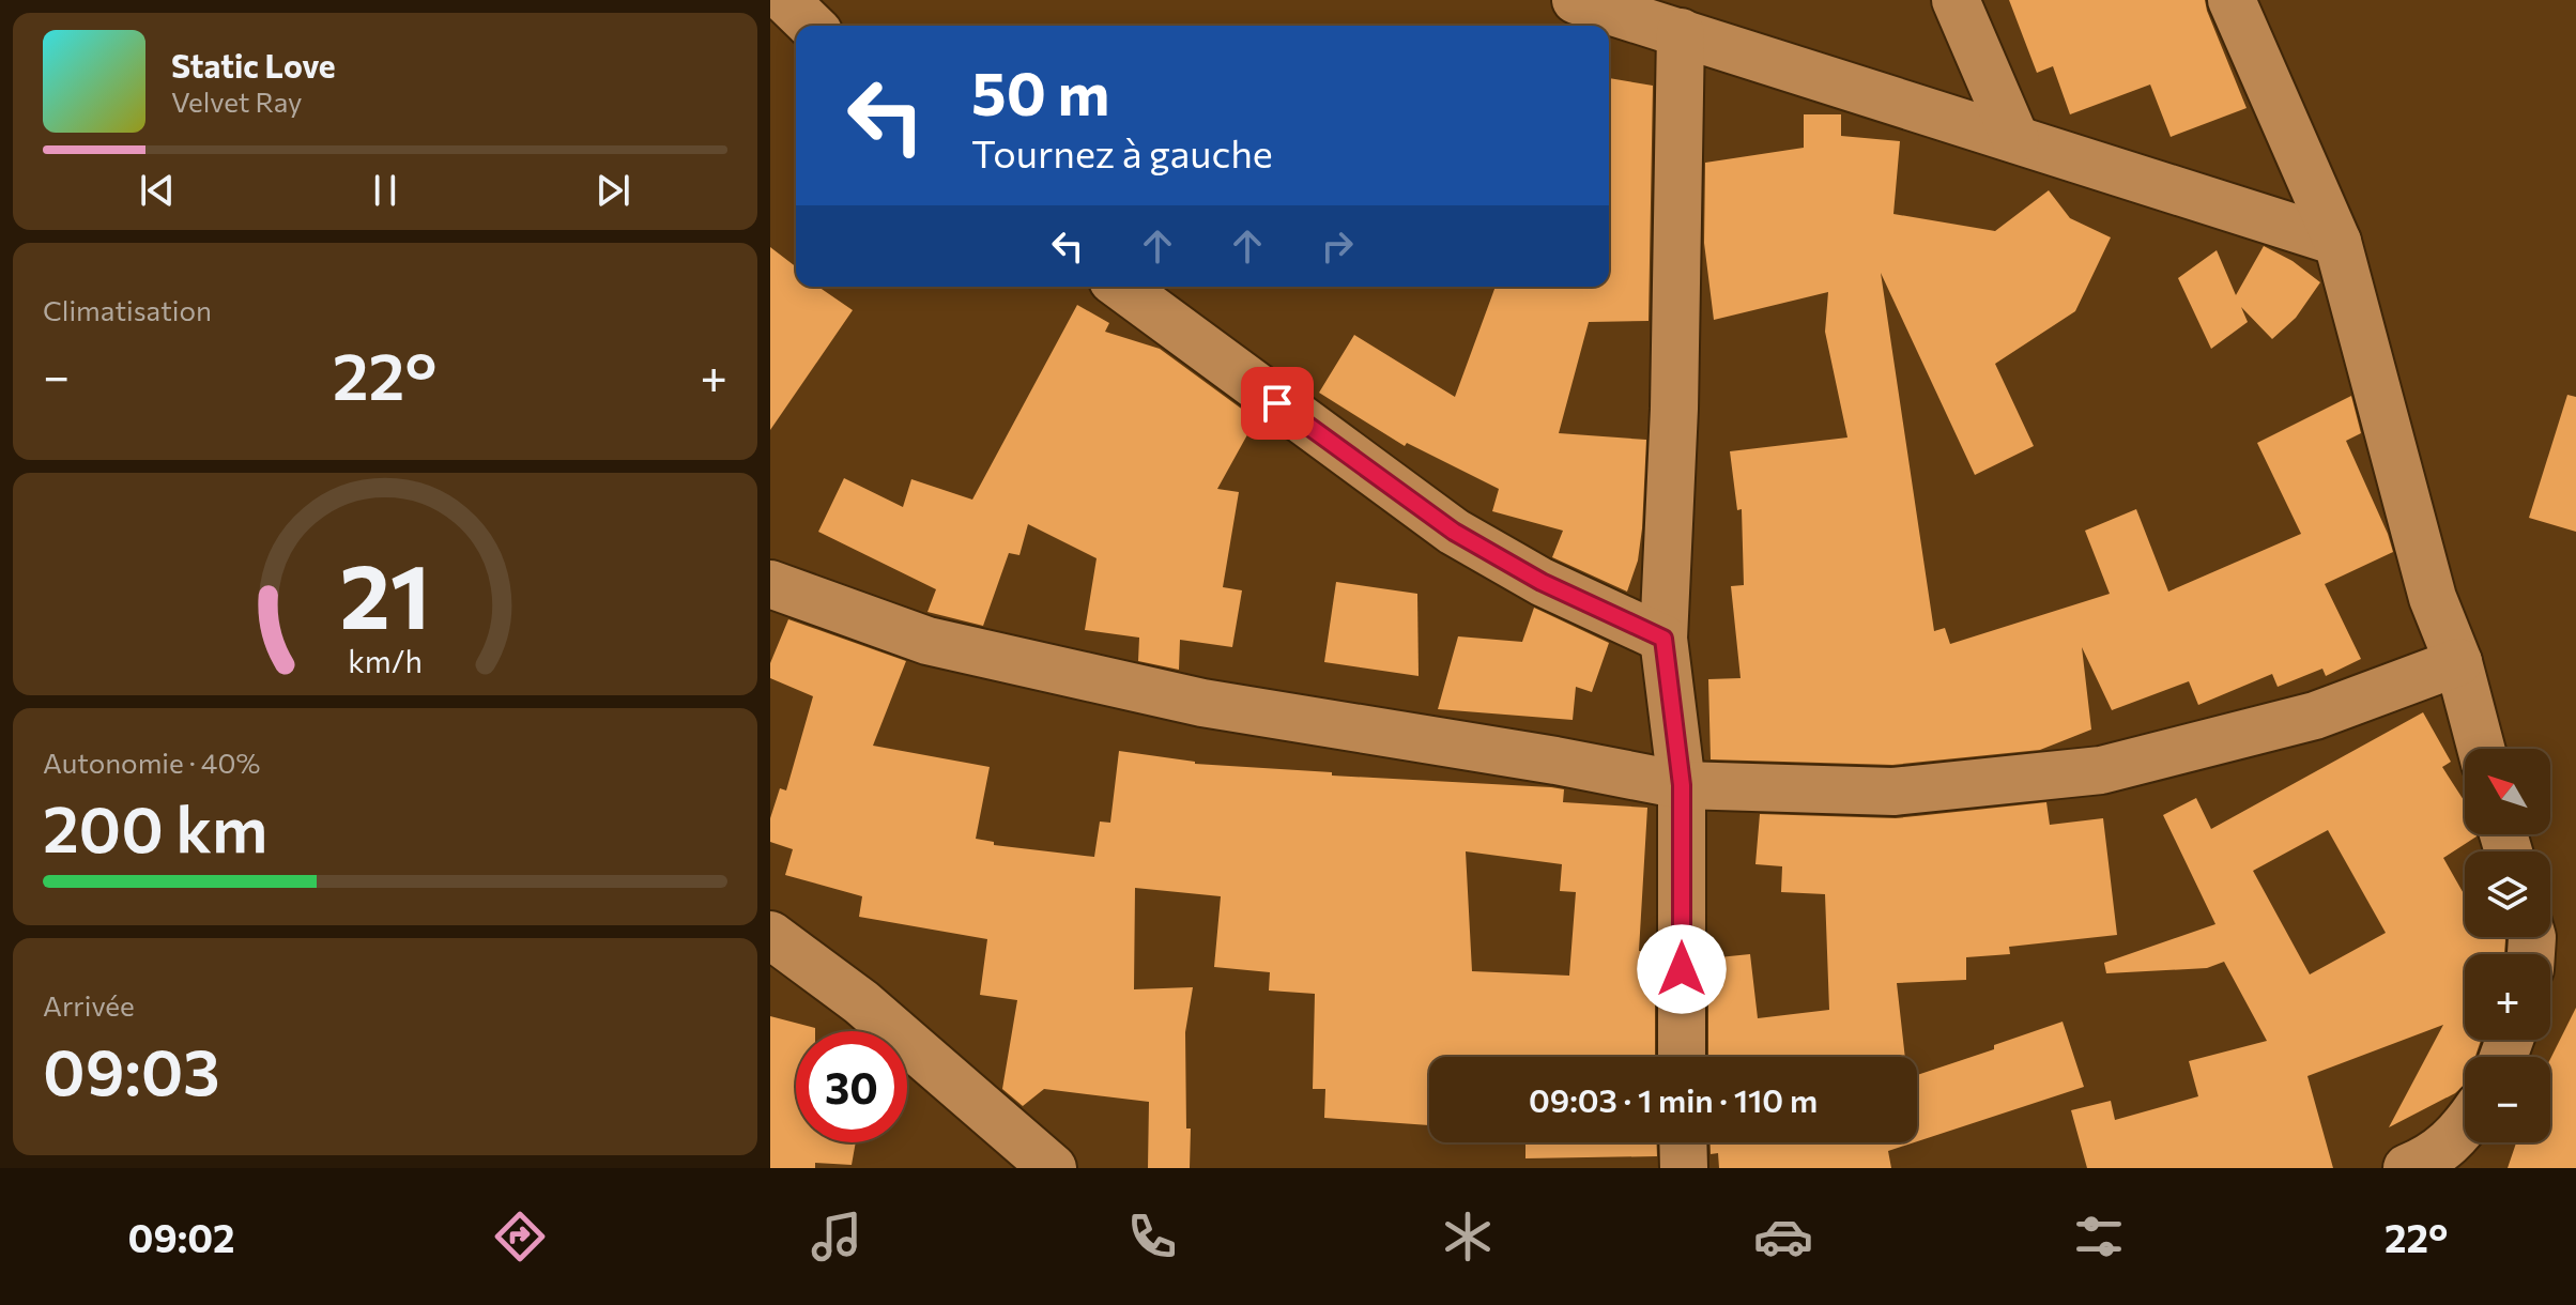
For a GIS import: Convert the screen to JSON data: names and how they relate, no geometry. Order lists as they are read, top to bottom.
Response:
{
  "north": "top left",
  "page": {
    "turn": ["50 m", "Tournez à gauche"],
    "song": ["Static Love", "Velvet Ray"],
    "tile": [
      "Climatisation",
      ["Autonomie · 40%", "200 km"],
      ["Arrivée", "09:03"]
    ],
    "heat": ["−", "22°", "+"],
    "map_buttons": ["+", "−"],
    "limit": "30",
    "trip": "09:03 · 1 min · 110 m",
    "tabs": ["09:02", "22°"],
    "gauge": ["21", "km/h"]
  }
}
